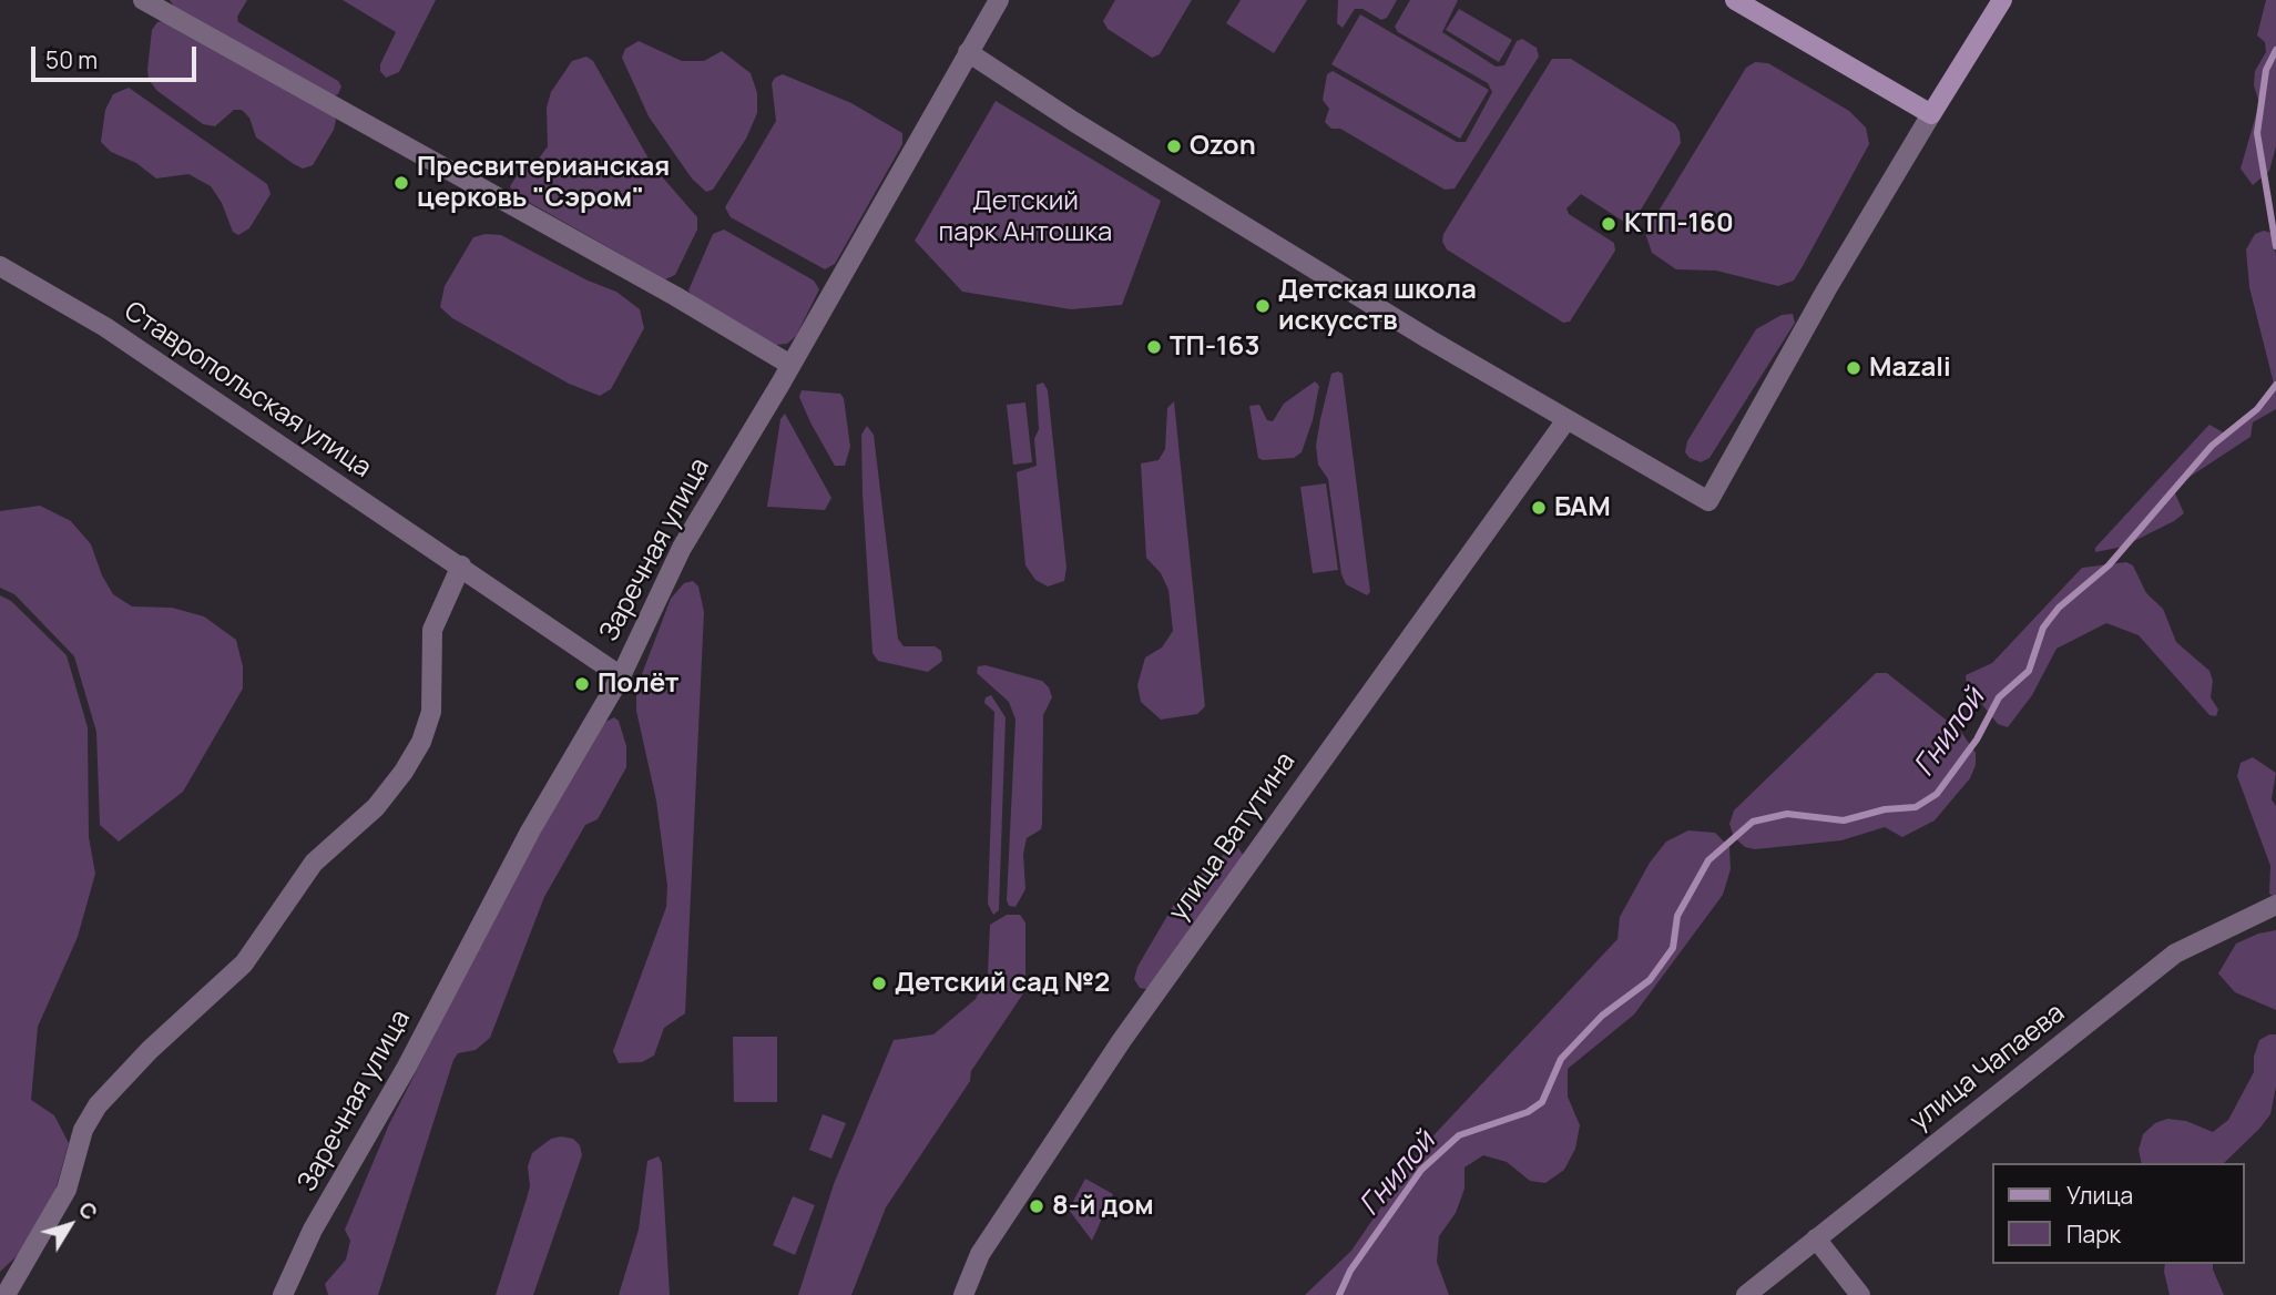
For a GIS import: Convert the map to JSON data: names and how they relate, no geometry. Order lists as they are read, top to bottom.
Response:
{
  "streets": {
    "street": [
      "Ставропольская улица",
      "Заречная улица",
      "улица Ватутина",
      "улица Чапаева"
    ]
  },
  "crossings": [
    ["Ставропольская улица", "Заречная улица"]
  ],
  "water": ["Гнилой"],
  "parks": ["Детский парк Антошка"],
  "places": [
    "Ozon",
    "Пресвитерианская церковь \"Сэром\"",
    "КТП-160",
    "Детская школа искусств",
    "ТП-163",
    "Mazali",
    "БАМ",
    "Полёт",
    "Детский сад №2",
    "8-й дом"
  ],
  "legend": ["Улица", "Парк"],
  "scale_bar": "50 m",
  "north": "top right"
}
